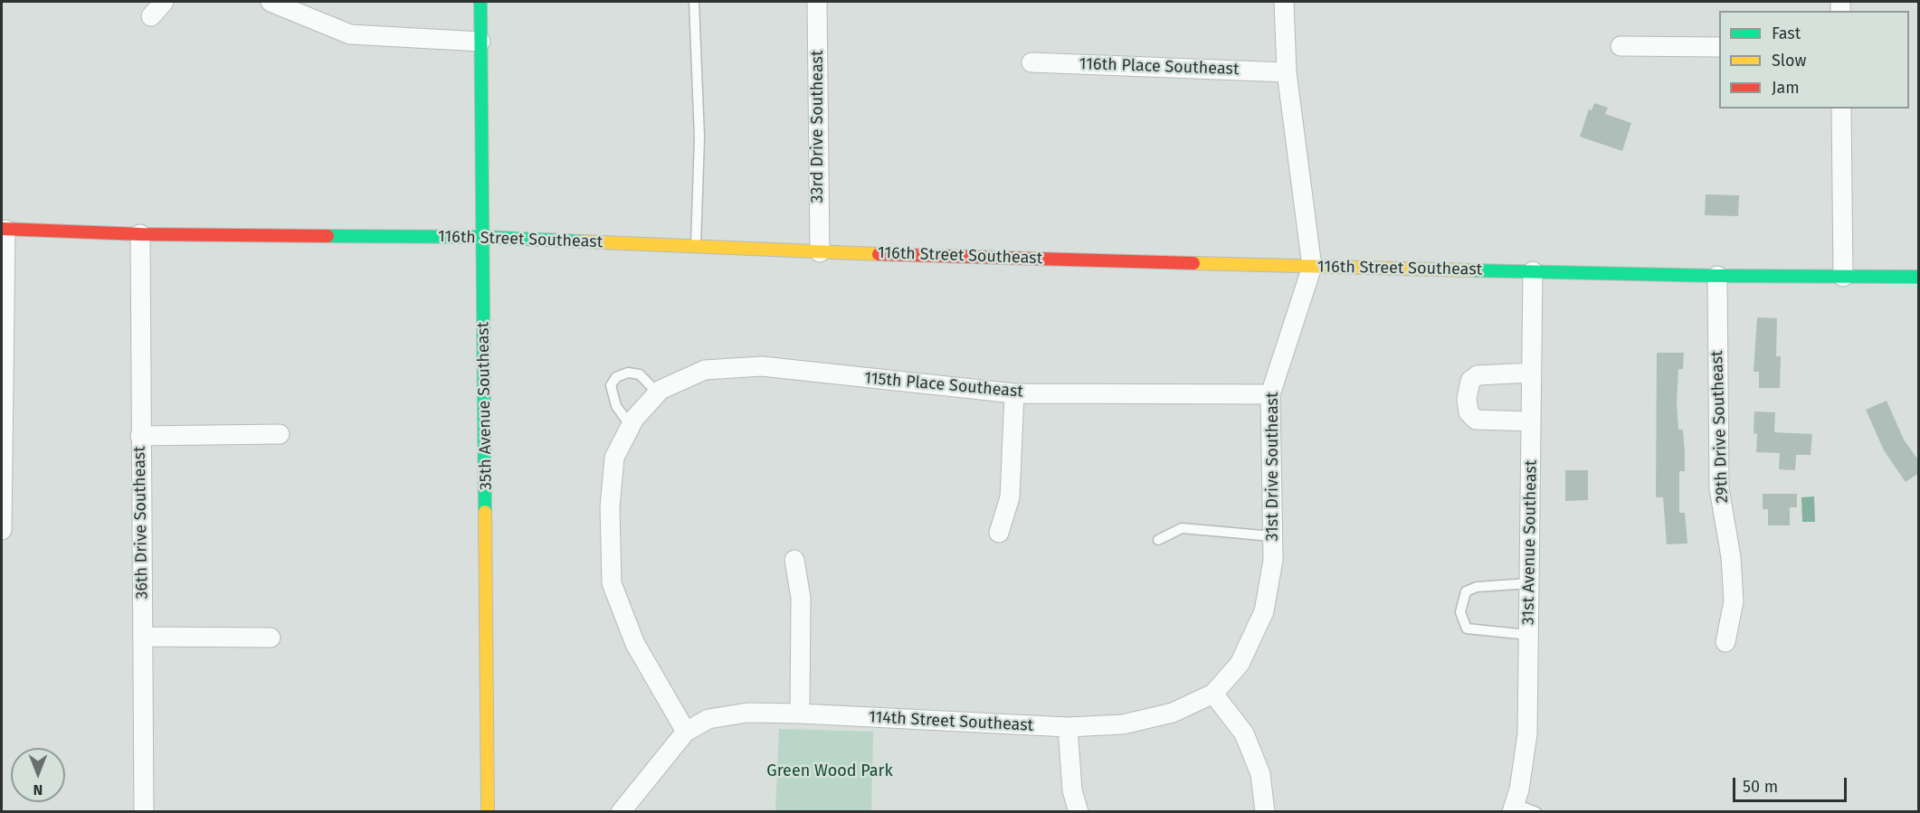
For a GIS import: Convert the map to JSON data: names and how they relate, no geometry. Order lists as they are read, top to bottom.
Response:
{
  "streets": {
    "street": [
      "116th Place Southeast",
      "33rd Drive Southeast",
      "116th Street Southeast",
      "115th Place Southeast",
      "35th Avenue Southeast",
      "29th Drive Southeast",
      "31st Drive Southeast",
      "36th Drive Southeast",
      "31st Avenue Southeast",
      "114th Street Southeast"
    ]
  },
  "crossings": [
    ["116th Place Southeast", "31st Drive Southeast"],
    ["33rd Drive Southeast", "116th Street Southeast"],
    ["116th Street Southeast", "35th Avenue Southeast"],
    ["116th Street Southeast", "29th Drive Southeast"],
    ["116th Street Southeast", "31st Drive Southeast"],
    ["116th Street Southeast", "36th Drive Southeast"],
    ["116th Street Southeast", "31st Avenue Southeast"],
    ["115th Place Southeast", "31st Drive Southeast"],
    ["115th Place Southeast", "114th Street Southeast"],
    ["31st Drive Southeast", "114th Street Southeast"]
  ],
  "parks": ["Green Wood Park"],
  "legend": ["Fast", "Slow", "Jam"],
  "scale_bar": "50 m",
  "north": "bottom"
}
